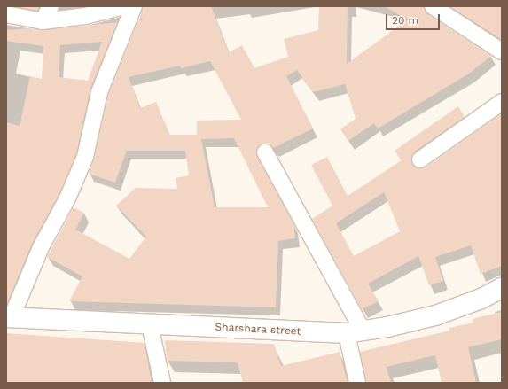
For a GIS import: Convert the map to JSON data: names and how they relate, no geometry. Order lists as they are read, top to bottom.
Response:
{
  "streets": {
    "street": ["Sharshara street"]
  },
  "scale_bar": "20 m"
}
